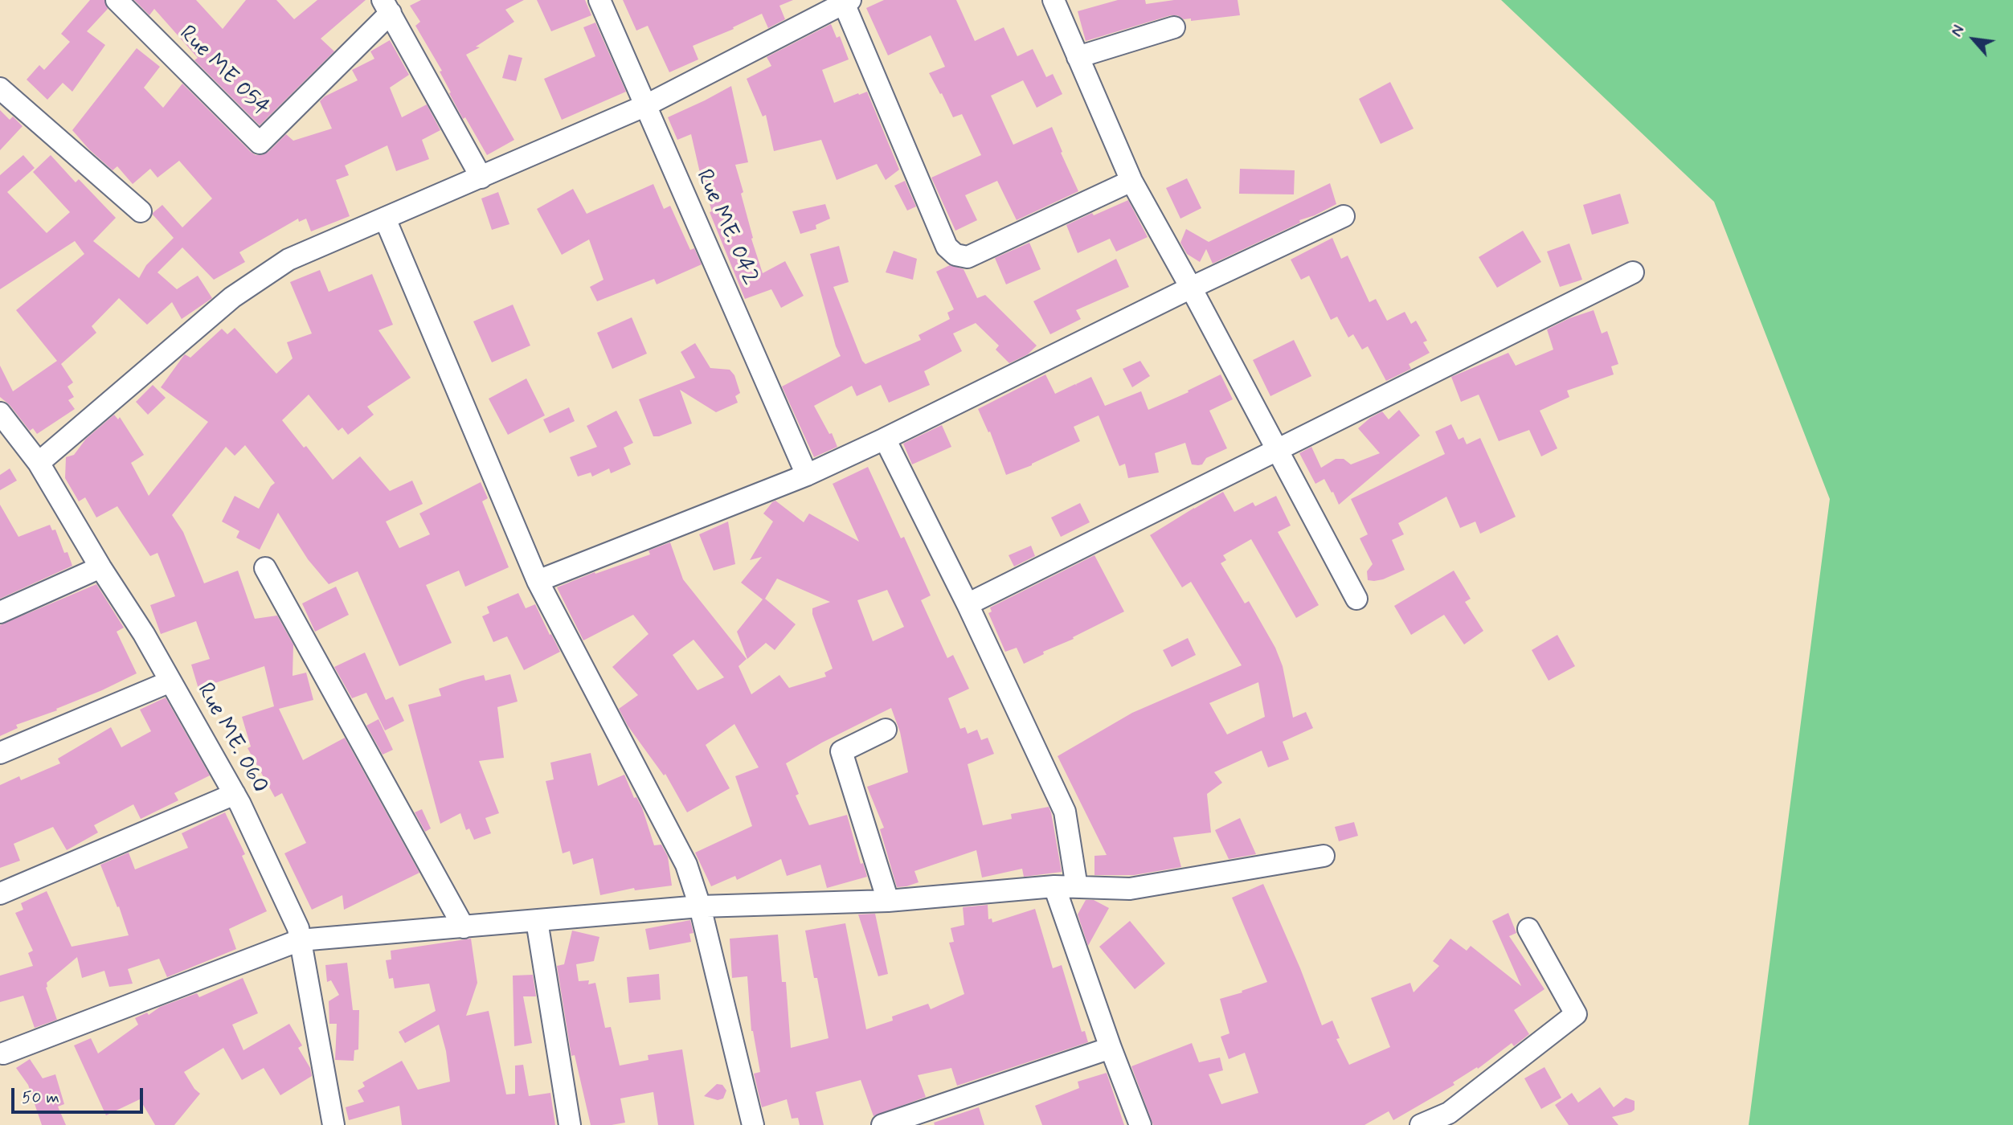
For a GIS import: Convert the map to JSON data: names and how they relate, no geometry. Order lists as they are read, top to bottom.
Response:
{
  "streets": {
    "street": ["Rue ME 054", "Rue ME. 042", "Rue ME. 060"]
  },
  "scale_bar": "50 m",
  "north": "top left"
}
